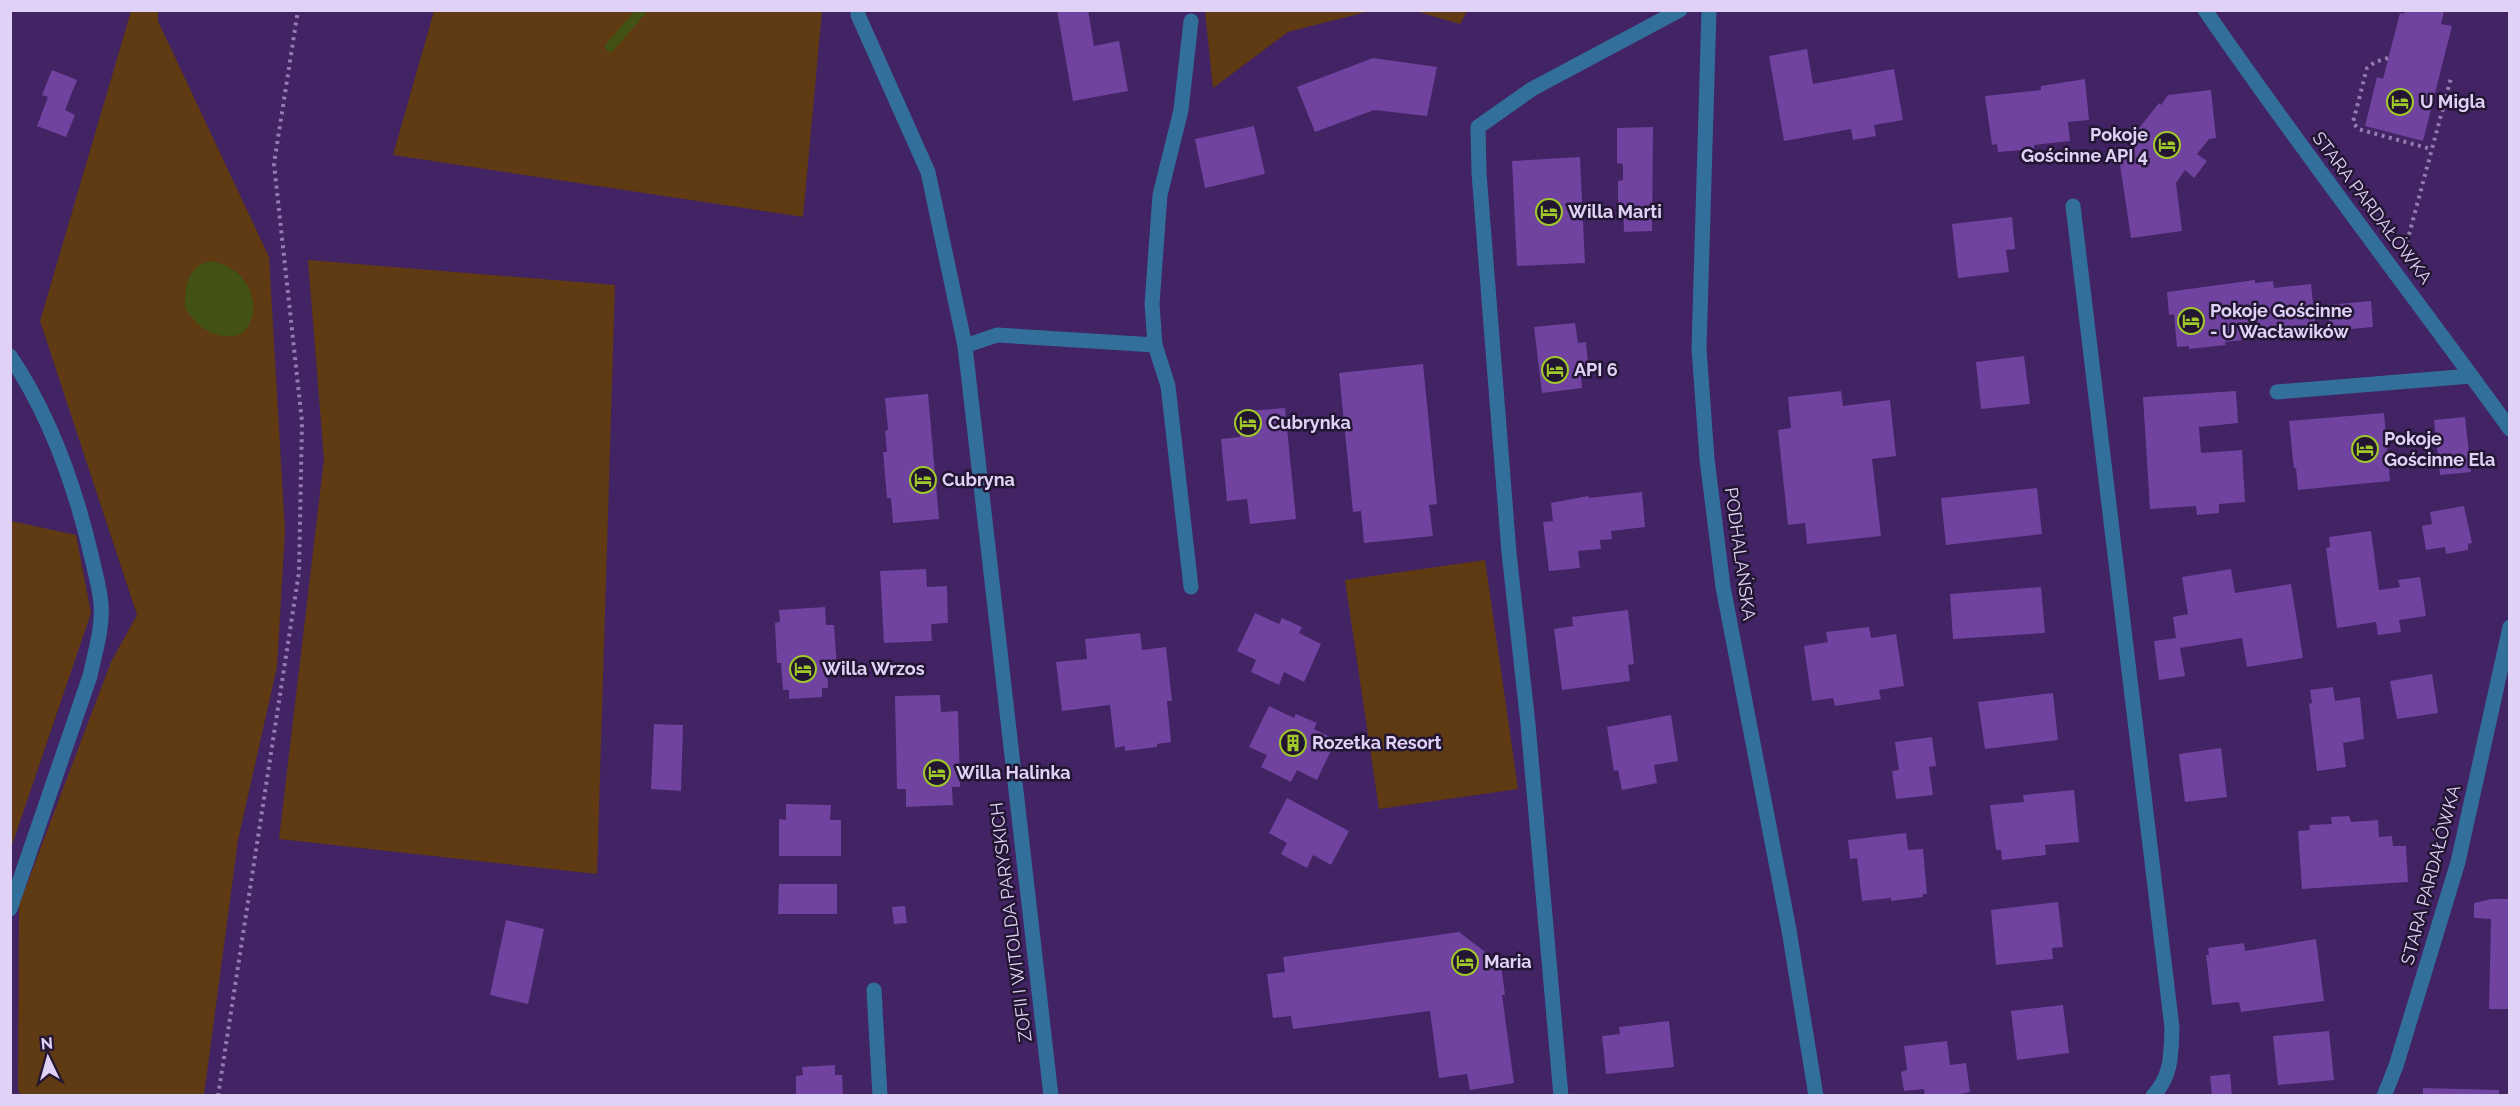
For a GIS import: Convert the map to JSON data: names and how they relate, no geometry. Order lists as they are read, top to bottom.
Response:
{
  "streets": {
    "street": ["STARA PARDAŁÓWKA", "PODHALAŃSKA", "ZOFII I WITOLDA PARYSKICH"]
  },
  "places": {
    "hotel": [
      "U Migla",
      "Pokoje Gościnne API 4",
      "Willa Marti",
      "Pokoje Gościnne - U Wacławików",
      "API 6",
      "Cubrynka",
      "Pokoje Gościnne Ela",
      "Cubryna",
      "Willa Wrzos",
      "Willa Halinka",
      "Maria"
    ],
    "building": ["Rozetka Resort"]
  },
  "north": "top"
}
